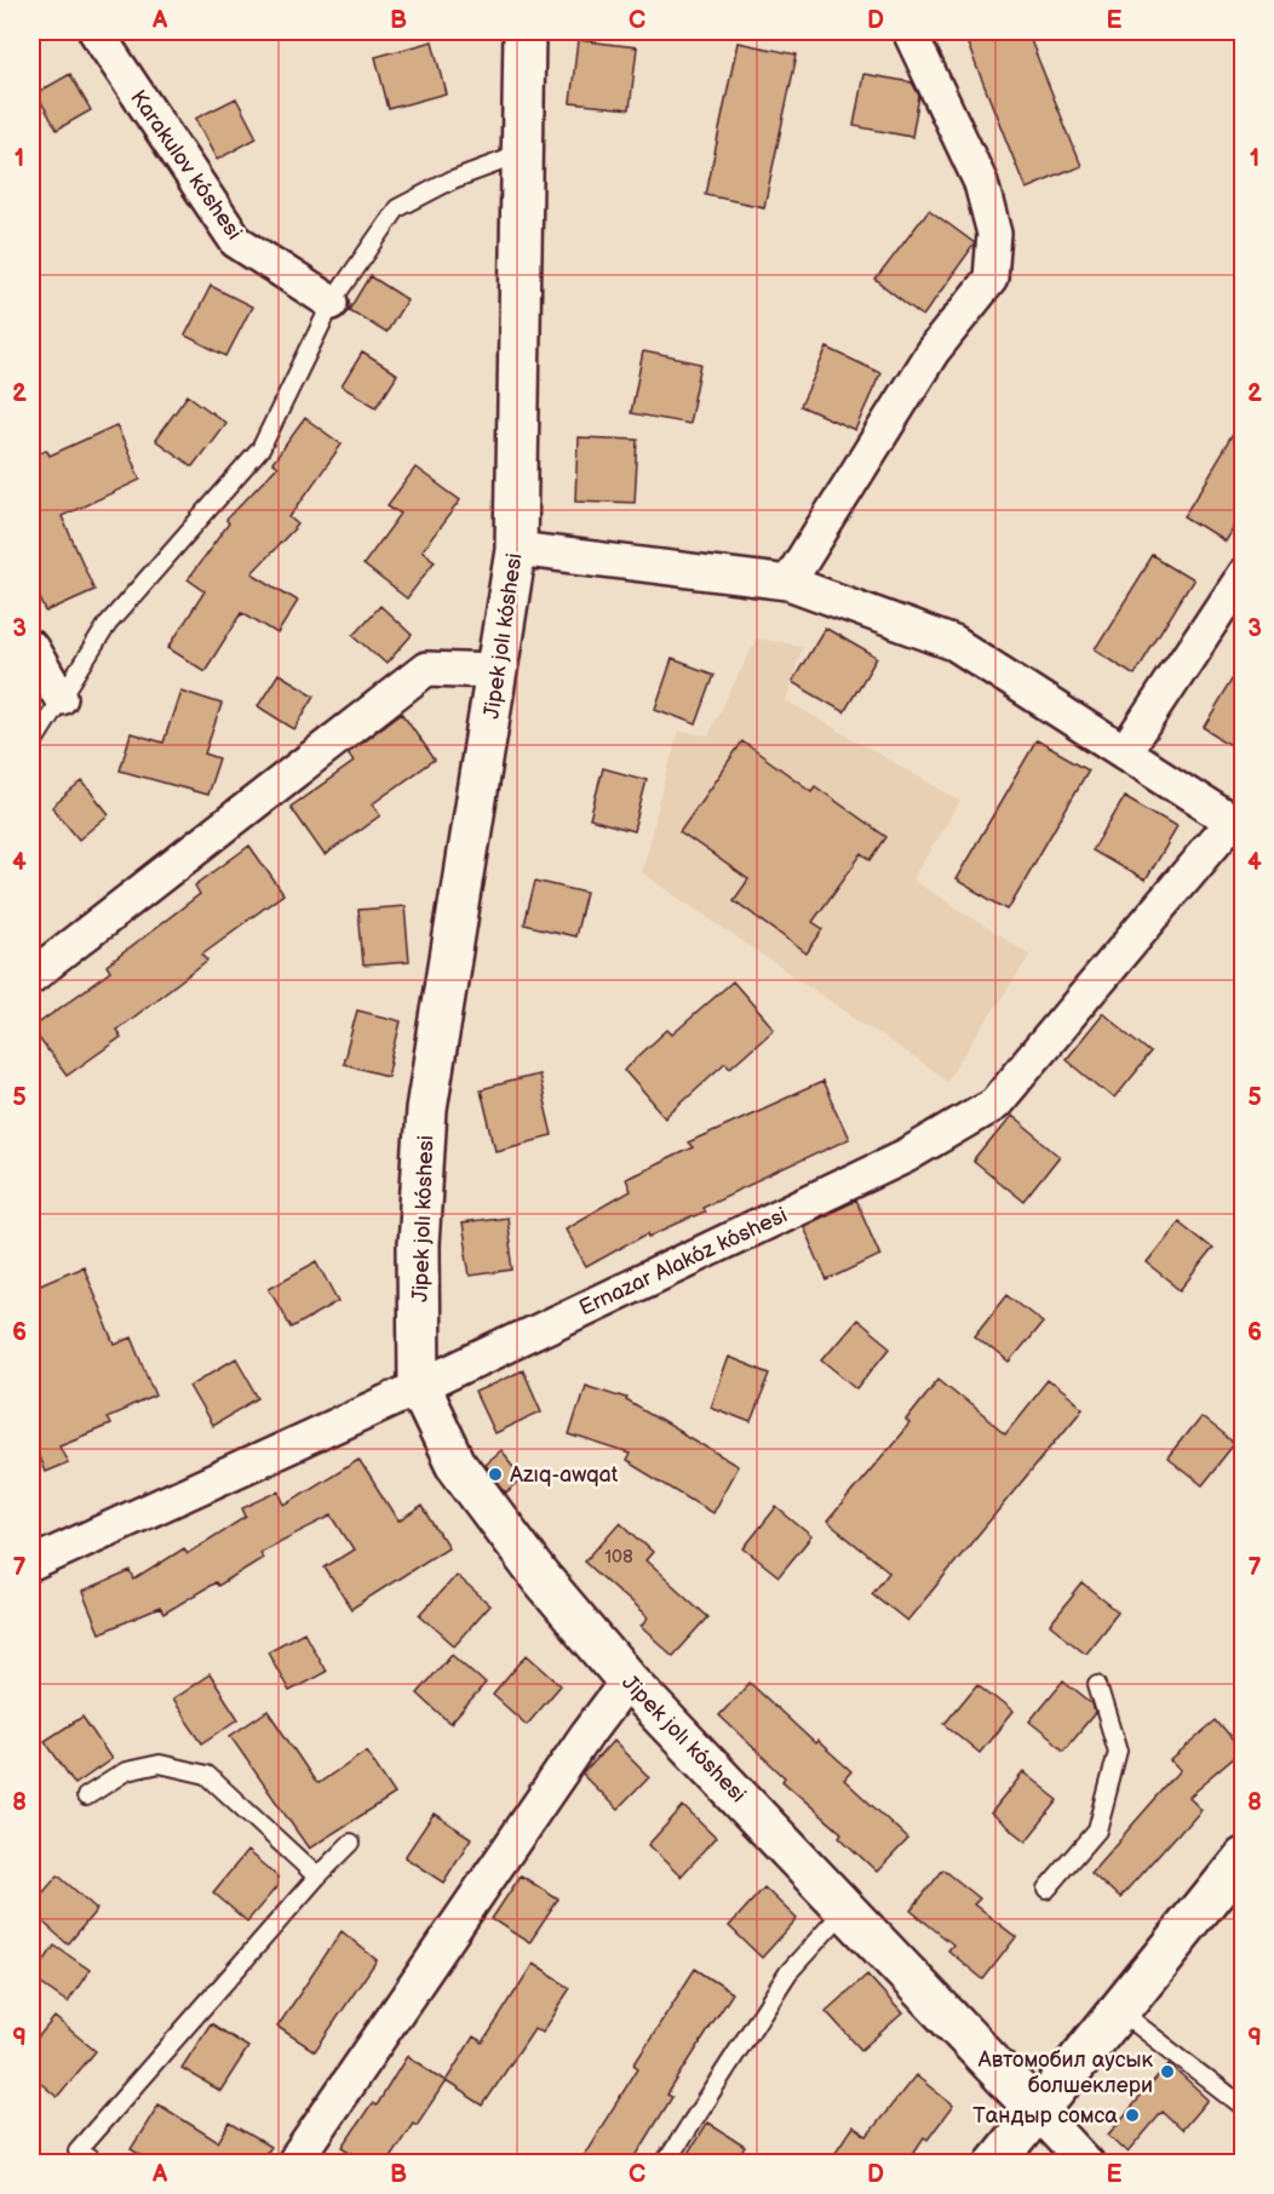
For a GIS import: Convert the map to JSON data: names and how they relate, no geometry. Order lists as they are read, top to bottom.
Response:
{
  "streets": {
    "street": ["Karakulov kóshesi", "Jipek jolı kóshesi", "Ernazar Alakóz kóshesi"]
  },
  "crossings": [
    ["Jipek jolı kóshesi", "Ernazar Alakóz kóshesi"]
  ],
  "places": ["Azıq-awqat", "Автомобил аусык болшеклери", "Тандыр сомса"],
  "house_numbers": ["108"],
  "grid": {
    "columns": [
      "A",
      "B",
      "C",
      "D",
      "E"
    ],
    "rows": [
      "1",
      "2",
      "3",
      "4",
      "5",
      "6",
      "7",
      "8",
      "9"
    ]
  }
}
